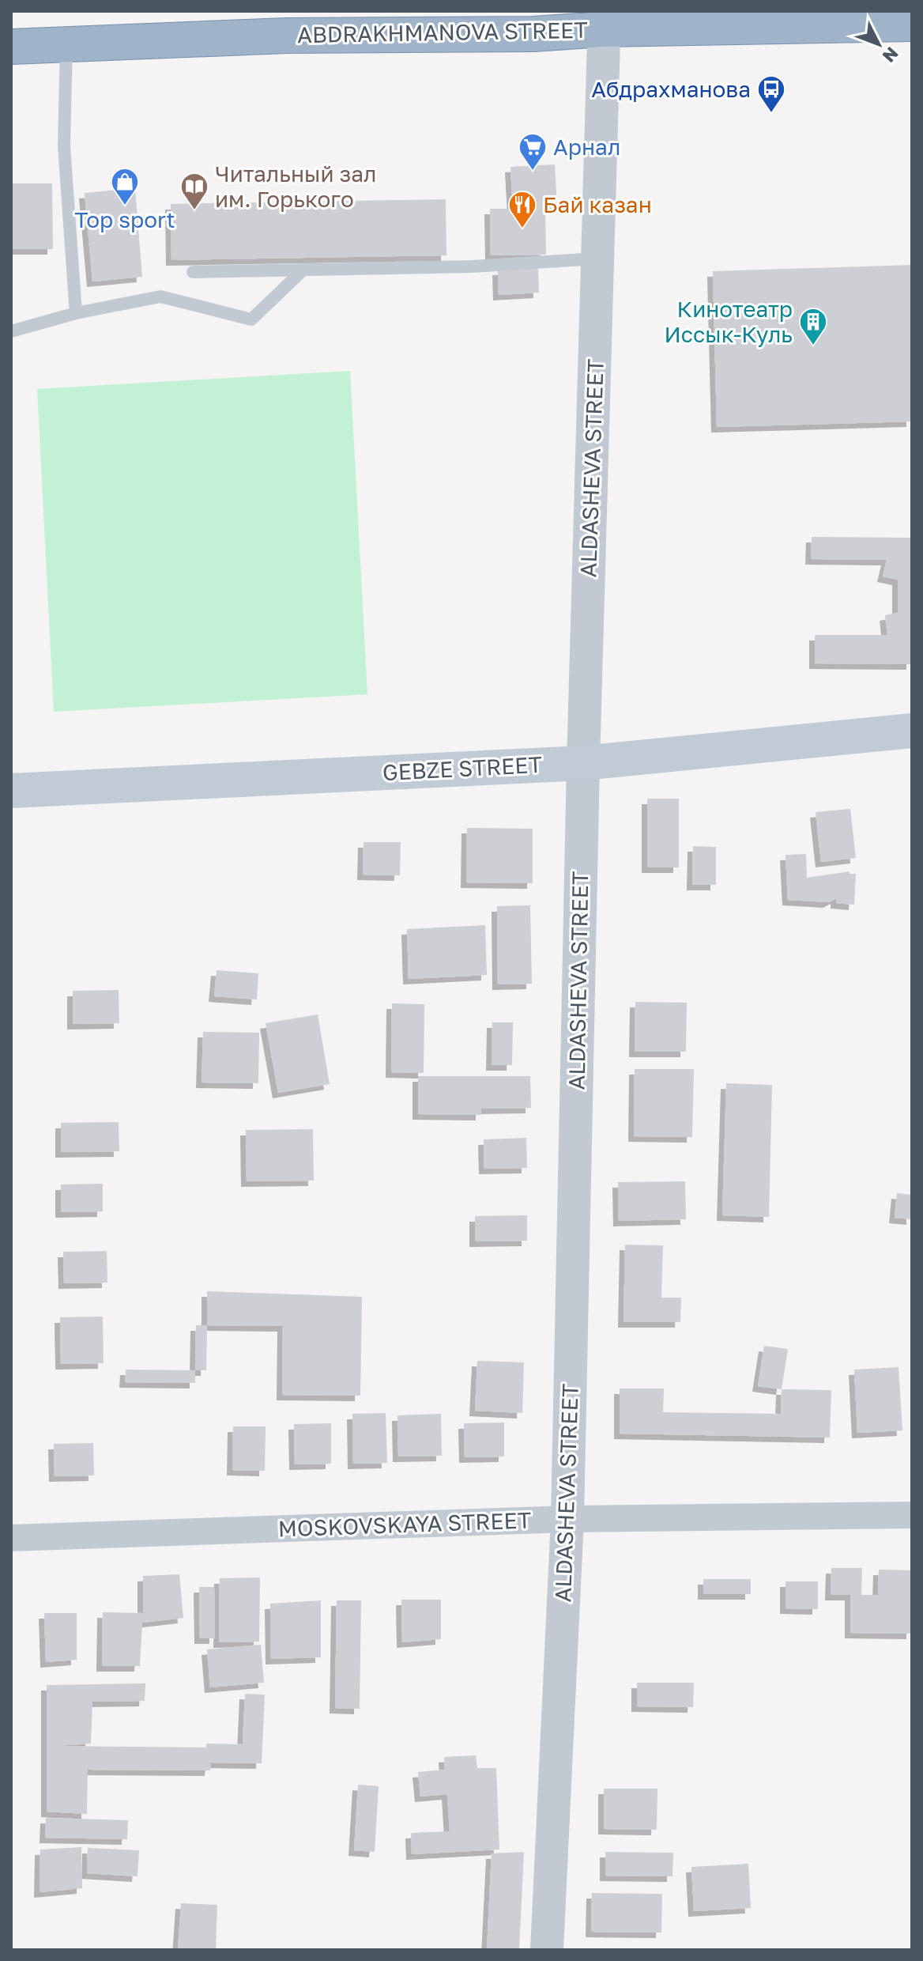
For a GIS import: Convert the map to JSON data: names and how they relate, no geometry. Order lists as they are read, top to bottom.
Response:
{
  "streets": {
    "highway": ["ABDRAKHMANOVA STREET"],
    "main road": ["GEBZE STREET"],
    "street": ["ALDASHEVA STREET", "MOSKOVSKAYA STREET"]
  },
  "crossings": [
    ["ABDRAKHMANOVA STREET", "ALDASHEVA STREET"],
    ["ALDASHEVA STREET", "GEBZE STREET"],
    ["ALDASHEVA STREET", "MOSKOVSKAYA STREET"]
  ],
  "places": {
    "bus stop": ["Абдрахманова"],
    "supermarket": ["Арнал"],
    "shop": ["Top sport"],
    "library": ["Читальный зал им. Горького"],
    "restaurant": ["Бай казан"],
    "building": ["Кинотеатр Иссык-Куль"]
  },
  "north": "bottom right"
}
